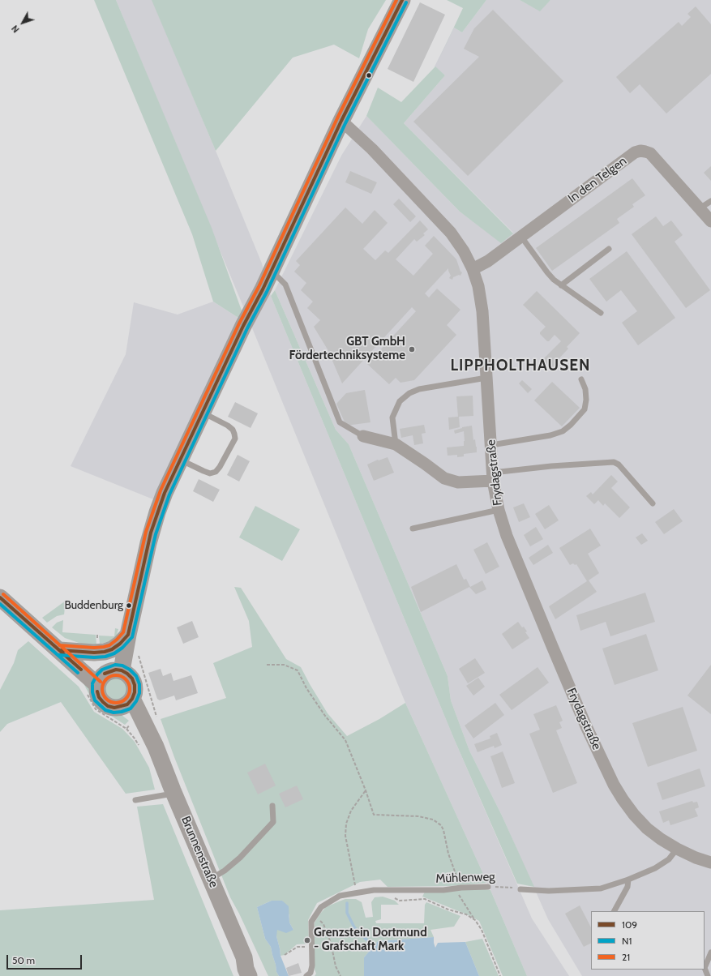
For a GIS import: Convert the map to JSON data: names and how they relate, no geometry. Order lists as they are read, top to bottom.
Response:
{
  "streets": {
    "street": ["In den Telgen", "Frydagstraße", "Brunnenstraße"],
    "lane": ["Mühlenweg"]
  },
  "crossings": [
    ["In den Telgen", "Frydagstraße"]
  ],
  "districts": ["LIPPHOLTHAUSEN"],
  "places": ["GBT GmbH Fördertechniksysteme", "Buddenburg", "Grenzstein Dortmund - Grafschaft Mark"],
  "lines": ["transit line 109", "transit line 21", "transit line N1"],
  "legend": ["109", "N1", "21"],
  "scale_bar": "50 m",
  "north": "bottom left"
}
